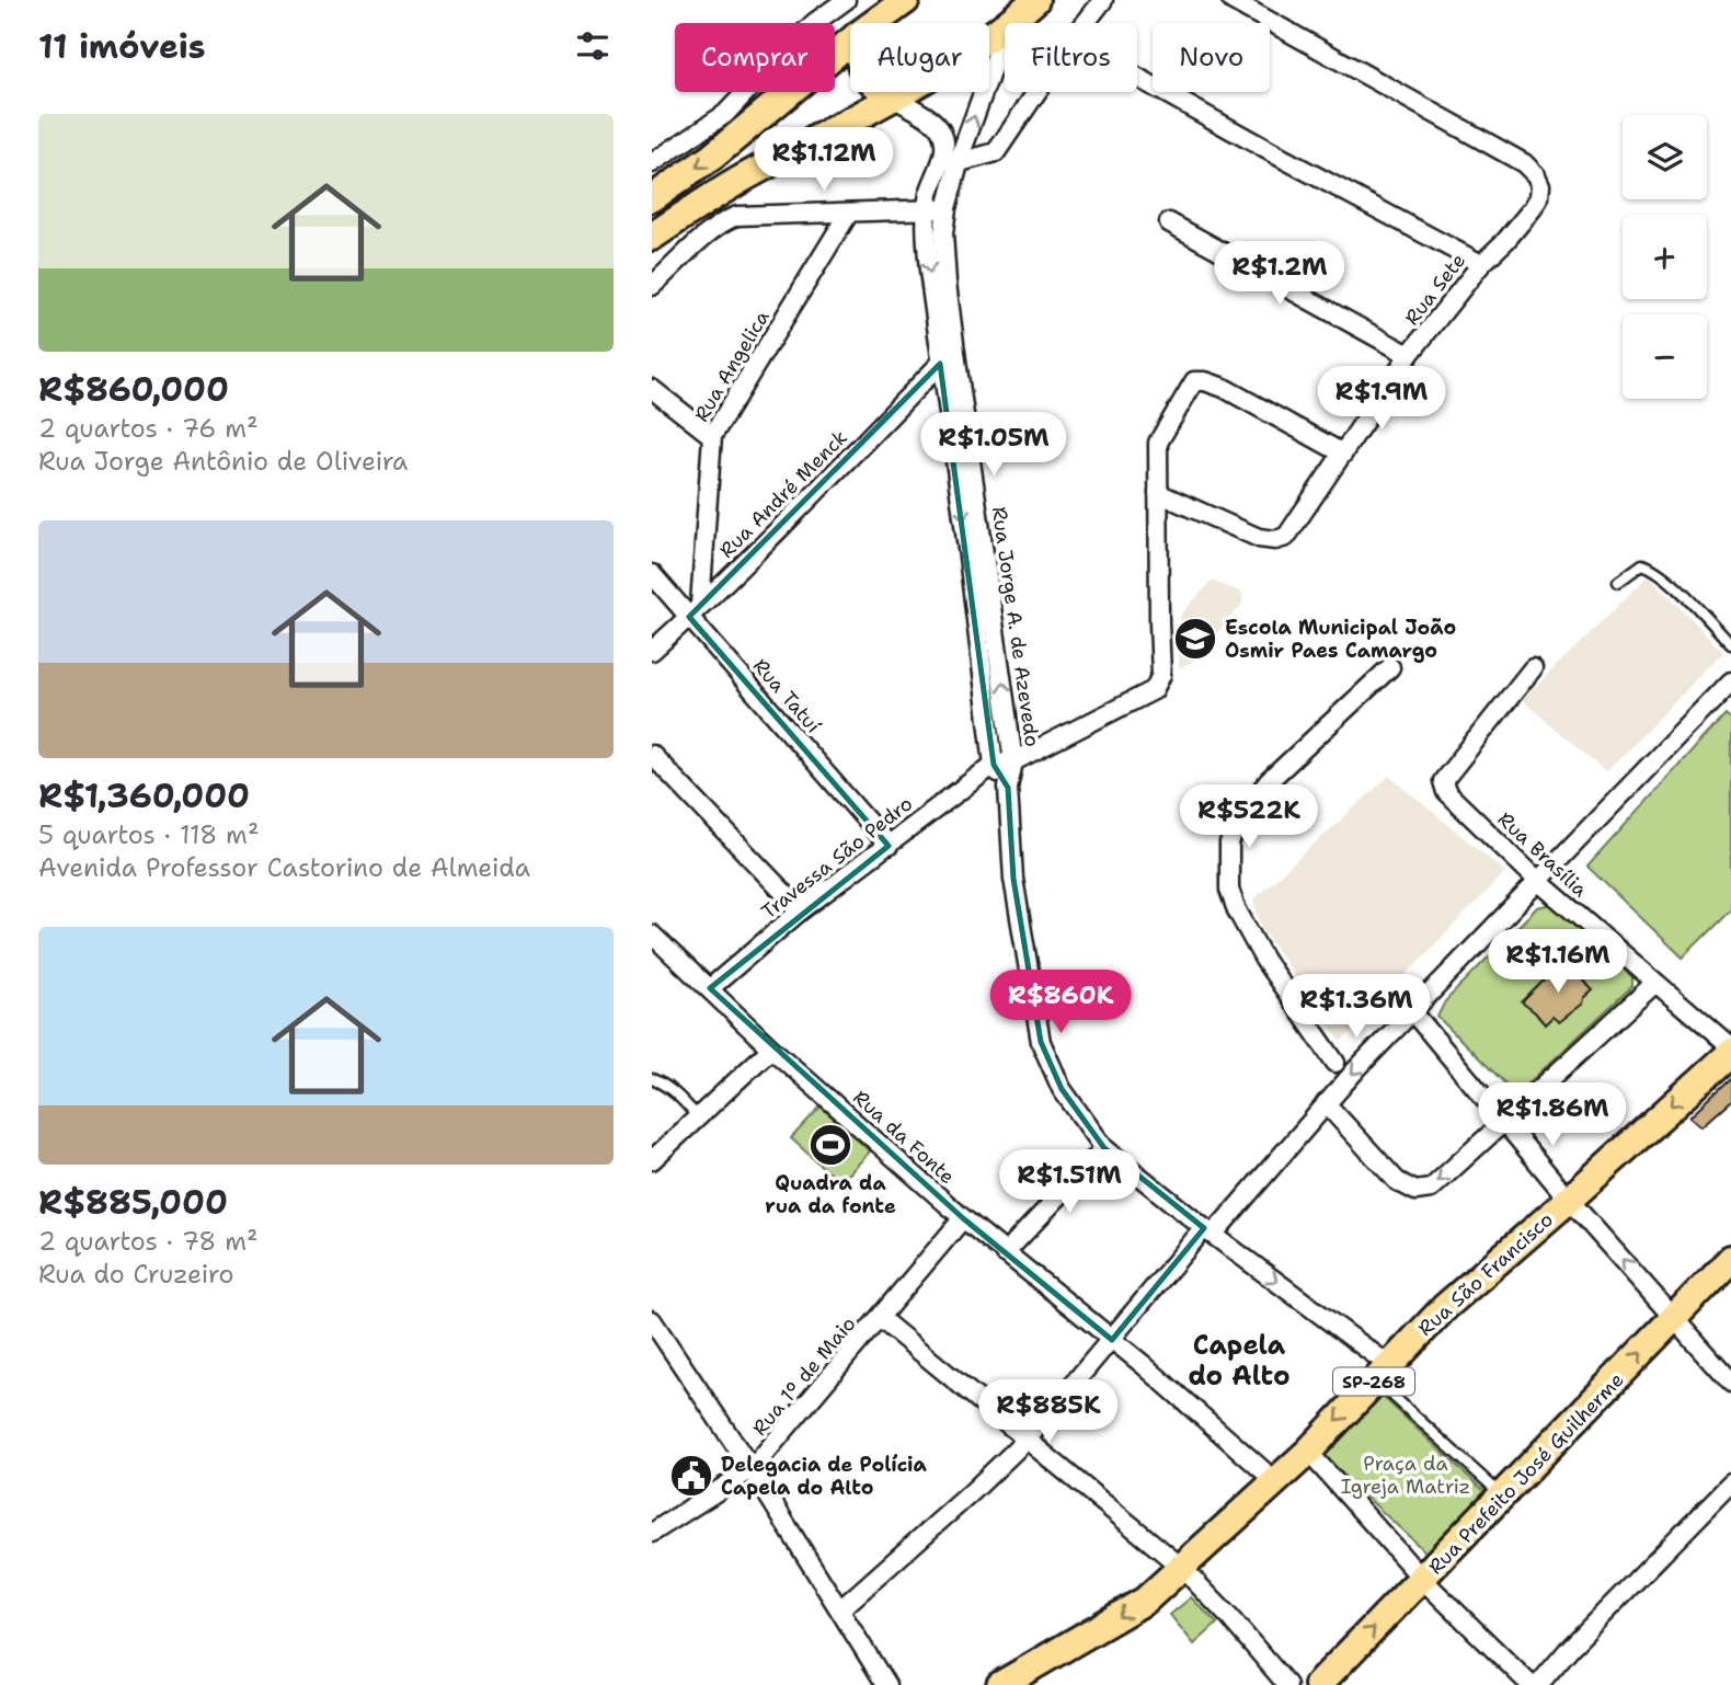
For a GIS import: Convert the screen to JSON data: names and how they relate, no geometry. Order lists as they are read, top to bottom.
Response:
{
  "streets": {
    "main road": ["Rua São Francisco", "SP-268", "Rua Prefeito José Guilherme"],
    "street": [
      "Rua Sete",
      "Rua Angelica",
      "Rua André Menck",
      "Rua Jorge A. de Azevedo",
      "Rua Tatuí",
      "Rua Brasília",
      "Travessa São Pedro",
      "Rua da Fonte",
      "Rua 1º de Maio"
    ]
  },
  "crossings": [
    ["Rua Angelica", "Rua André Menck"],
    ["Rua Angelica", "Rua Tatuí"],
    ["Rua André Menck", "Rua Jorge A. de Azevedo"],
    ["Rua André Menck", "Rua Tatuí"],
    ["Rua Jorge A. de Azevedo", "Travessa São Pedro"],
    ["Rua Tatuí", "Travessa São Pedro"],
    ["Rua Brasília", "Rua São Francisco"],
    ["Travessa São Pedro", "Rua da Fonte"],
    ["Rua da Fonte", "Rua São Francisco"],
    ["Rua da Fonte", "Rua 1º de Maio"],
    ["Rua São Francisco", "SP-268"]
  ],
  "one_way": ["Rua São Francisco", "Rua Prefeito José Guilherme"],
  "districts": ["Capela do Alto"],
  "parks": ["Praça da Igreja Matriz"],
  "places": {
    "school or university": ["Escola Municipal João Osmir Paes Camargo"],
    "sports": ["Quadra da rua da fonte"],
    "public building": ["Delegacia de Polícia Capela do Alto"]
  },
  "page": {
    "heading": "11 imóveis",
    "chip": [
      "Comprar",
      "Alugar",
      "Filtros",
      "Novo"
    ],
    "list": [
      {
        "name": "R$860,000",
        "note": "2 quartos · 76 m² · Rua Jorge Antônio de Oliveira"
      },
      {
        "name": "R$1,360,000",
        "note": "5 quartos · 118 m² · Avenida Professor Castorino de Almeida"
      },
      {
        "name": "R$885,000",
        "note": "2 quartos · 78 m² · Rua do Cruzeiro"
      }
    ],
    "map_buttons": ["+", "−"],
    "price": [
      "R$1.12M",
      "R$1.2M",
      "R$1.9M",
      "R$1.05M",
      "R$522K",
      "R$1.16M",
      "R$860K",
      "R$1.36M",
      "R$1.86M",
      "R$1.51M",
      "R$885K"
    ]
  }
}
